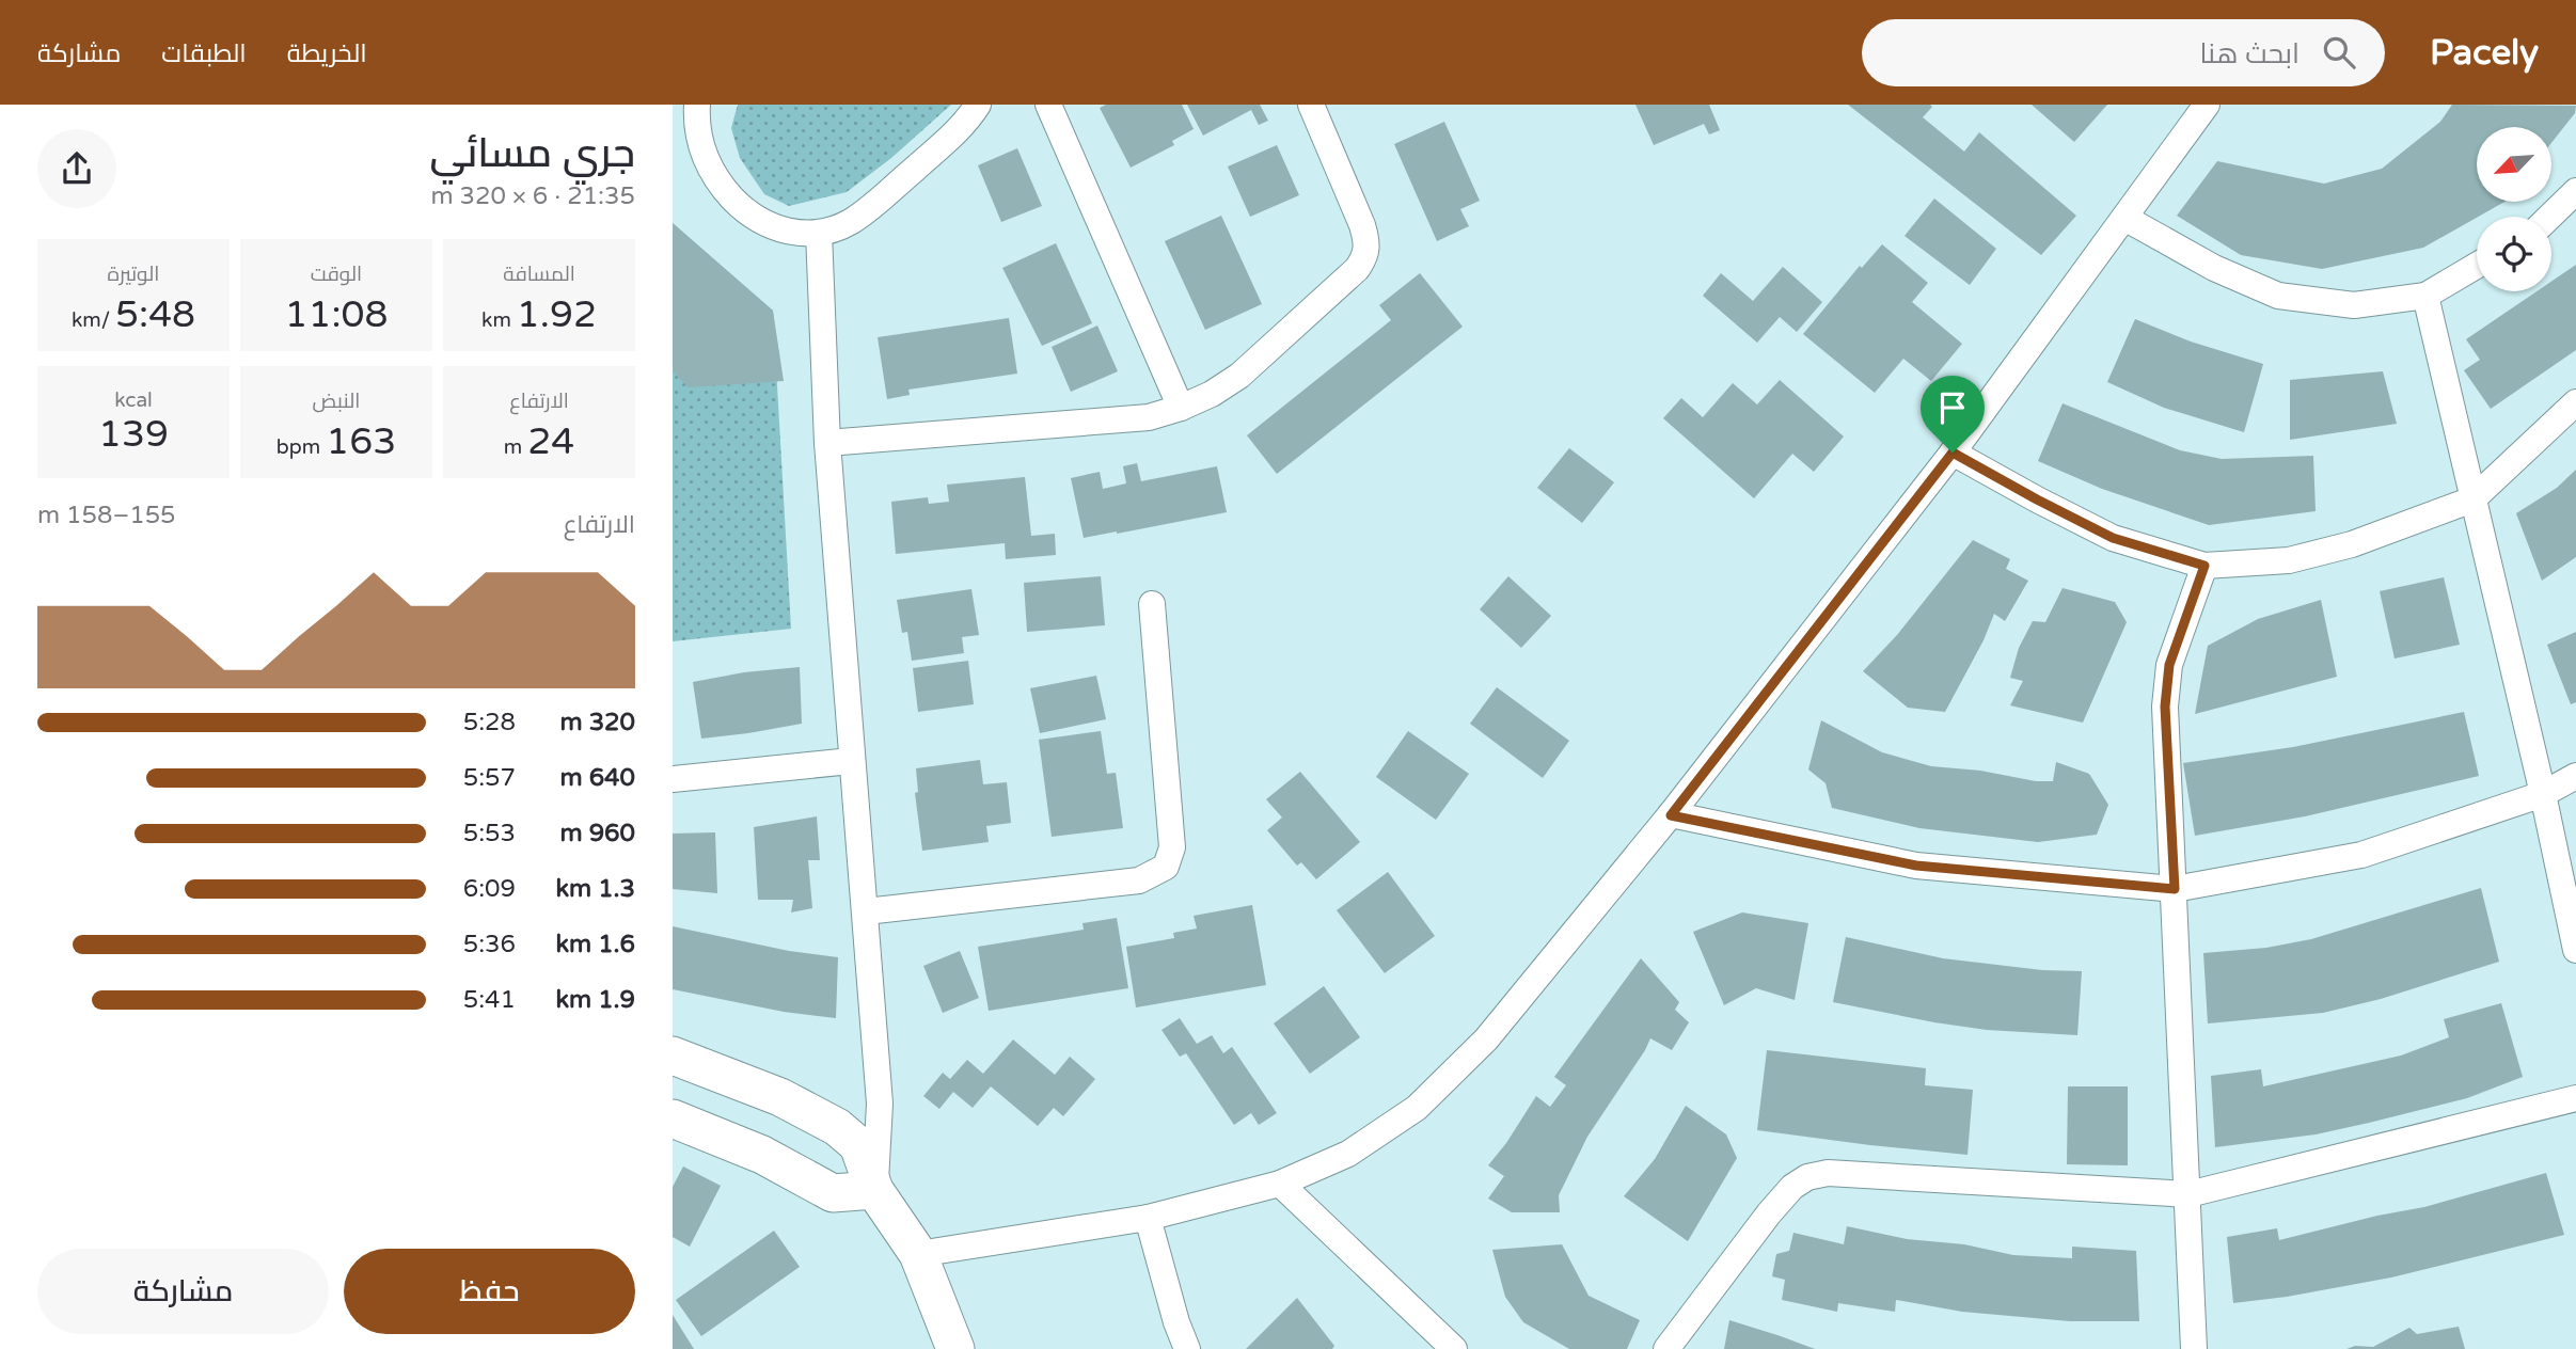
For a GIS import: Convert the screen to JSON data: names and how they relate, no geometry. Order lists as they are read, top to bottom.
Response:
{
  "north": "bottom left",
  "page": {
    "header": "Pacely",
    "search": "ابحث هنا",
    "nav": ["الخريطة", "الطبقات", "مشاركة"],
    "heading": ["جري مسائي", "21:35 · 6 × 320 m"],
    "stats": [
      ["المسافة", "1.92 km"],
      ["الوقت", "11:08"],
      ["الوتيرة", "5:48 /km"],
      ["الارتفاع", "24 m"],
      ["النبض", "163 bpm"],
      ["kcal", "139"]
    ],
    "chart": ["الارتفاع", "155–158 m"],
    "list": [
      {
        "name": "320 m",
        "note": "5:28"
      },
      {
        "name": "640 m",
        "note": "5:57"
      },
      {
        "name": "960 m",
        "note": "5:53"
      },
      {
        "name": "1.3 km",
        "note": "6:09"
      },
      {
        "name": "1.6 km",
        "note": "5:36"
      },
      {
        "name": "1.9 km",
        "note": "5:41"
      }
    ],
    "buttons": ["حفظ", "مشاركة"]
  }
}
